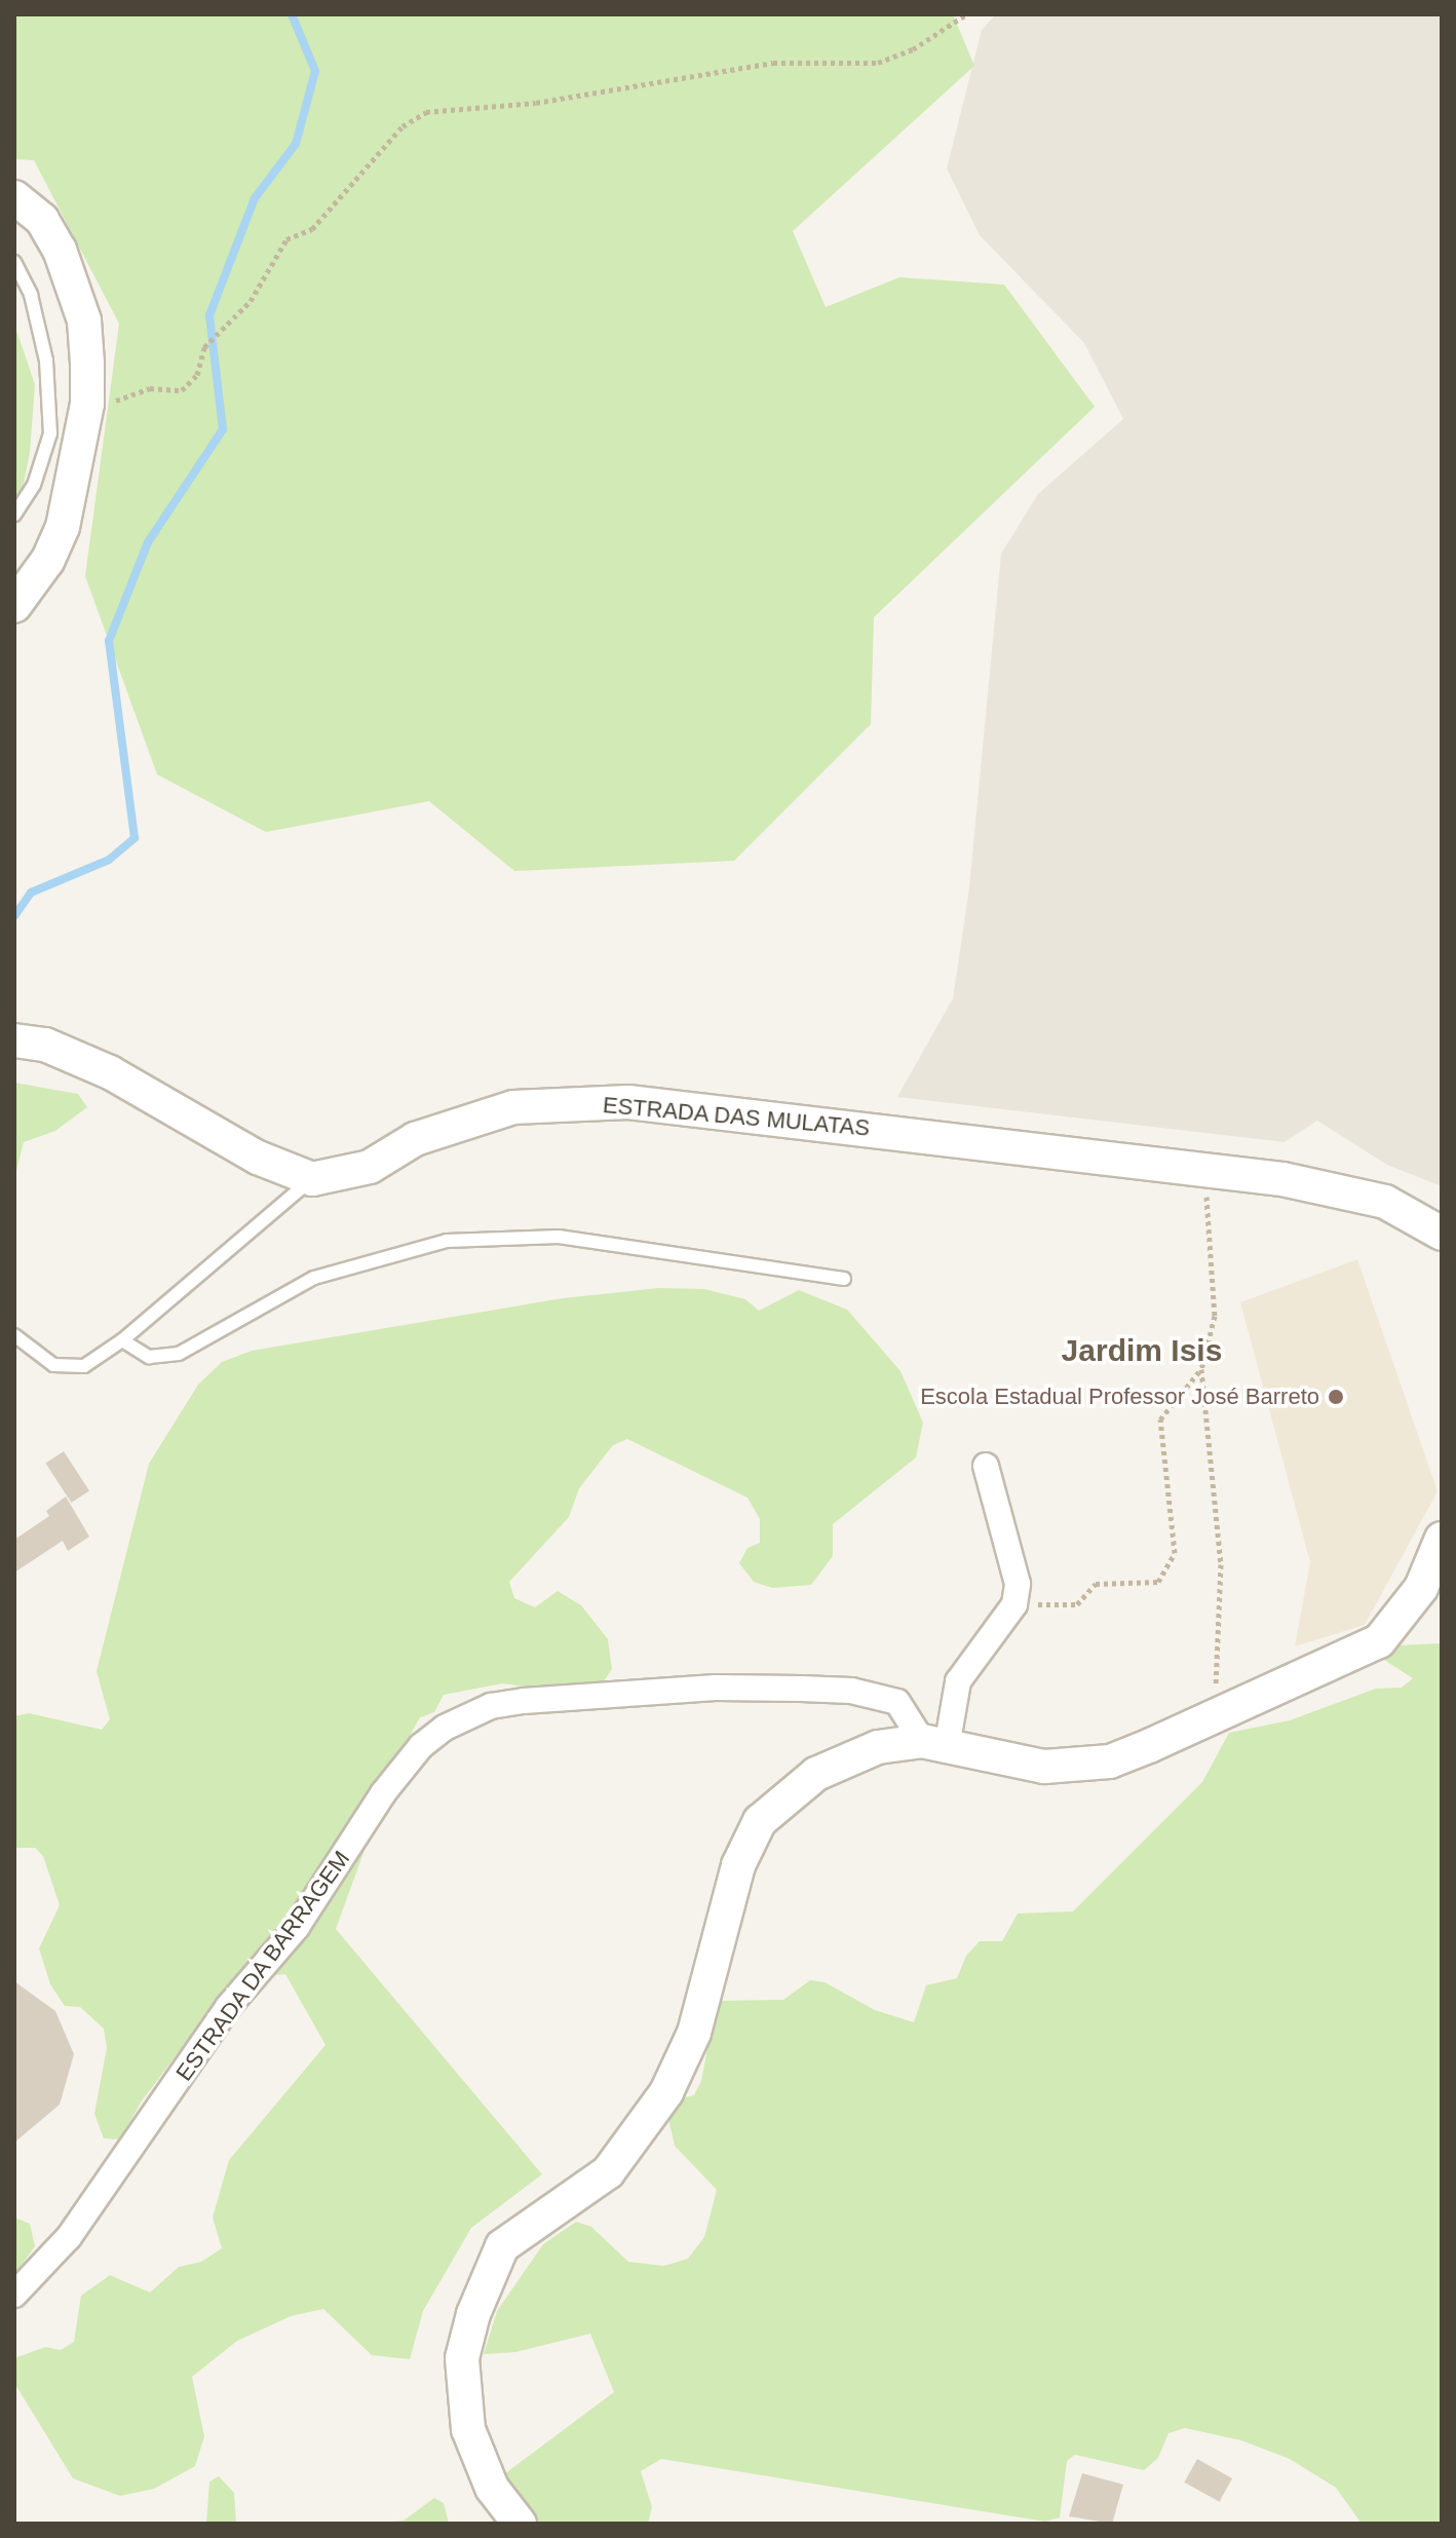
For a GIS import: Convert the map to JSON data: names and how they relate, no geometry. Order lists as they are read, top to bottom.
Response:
{
  "streets": {
    "street": ["ESTRADA DAS MULATAS", "ESTRADA DA BARRAGEM"]
  },
  "districts": ["Jardim Isis"],
  "places": ["Escola Estadual Professor José Barreto"]
}
